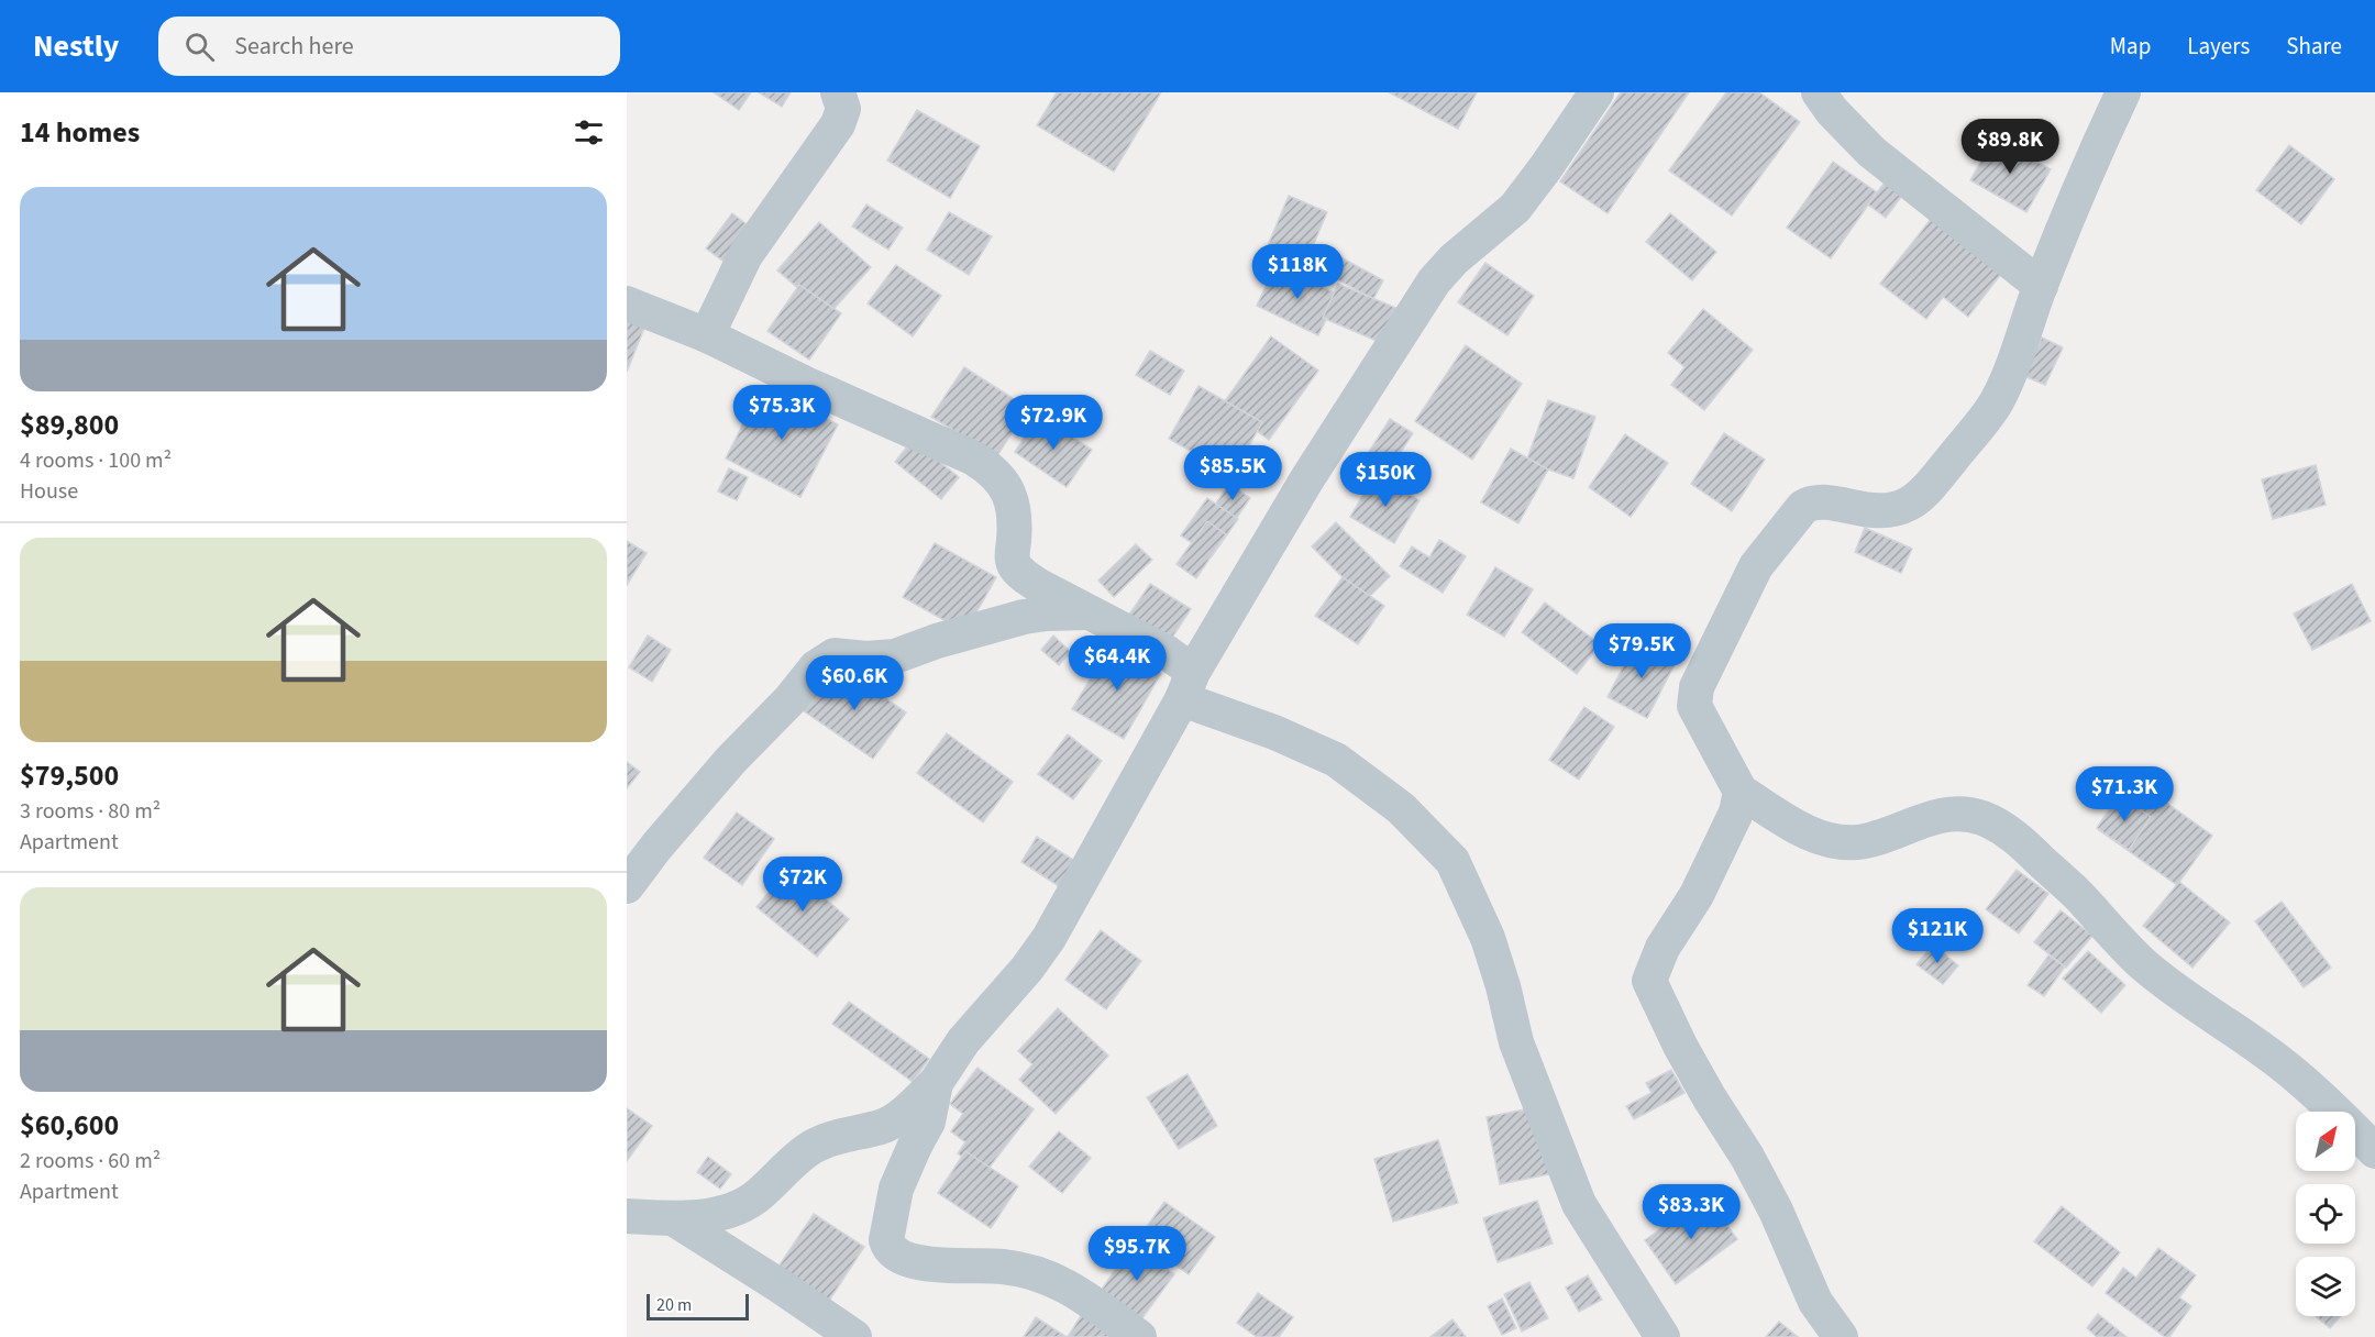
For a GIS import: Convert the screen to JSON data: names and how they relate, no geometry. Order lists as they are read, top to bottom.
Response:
{
  "scale_bar": "20 m",
  "north": "top right",
  "page": {
    "header": "Nestly",
    "search": "Search here",
    "nav": ["Map", "Layers", "Share"],
    "heading": "14 homes",
    "price": [
      "$89.8K",
      "$118K",
      "$75.3K",
      "$72.9K",
      "$85.5K",
      "$150K",
      "$79.5K",
      "$64.4K",
      "$60.6K",
      "$71.3K",
      "$72K",
      "$121K",
      "$83.3K",
      "$95.7K"
    ],
    "list": [
      {
        "name": "$89,800",
        "note": "4 rooms · 100 m² · House"
      },
      {
        "name": "$79,500",
        "note": "3 rooms · 80 m² · Apartment"
      },
      {
        "name": "$60,600",
        "note": "2 rooms · 60 m² · Apartment"
      }
    ],
    "scale": "20 m"
  }
}
